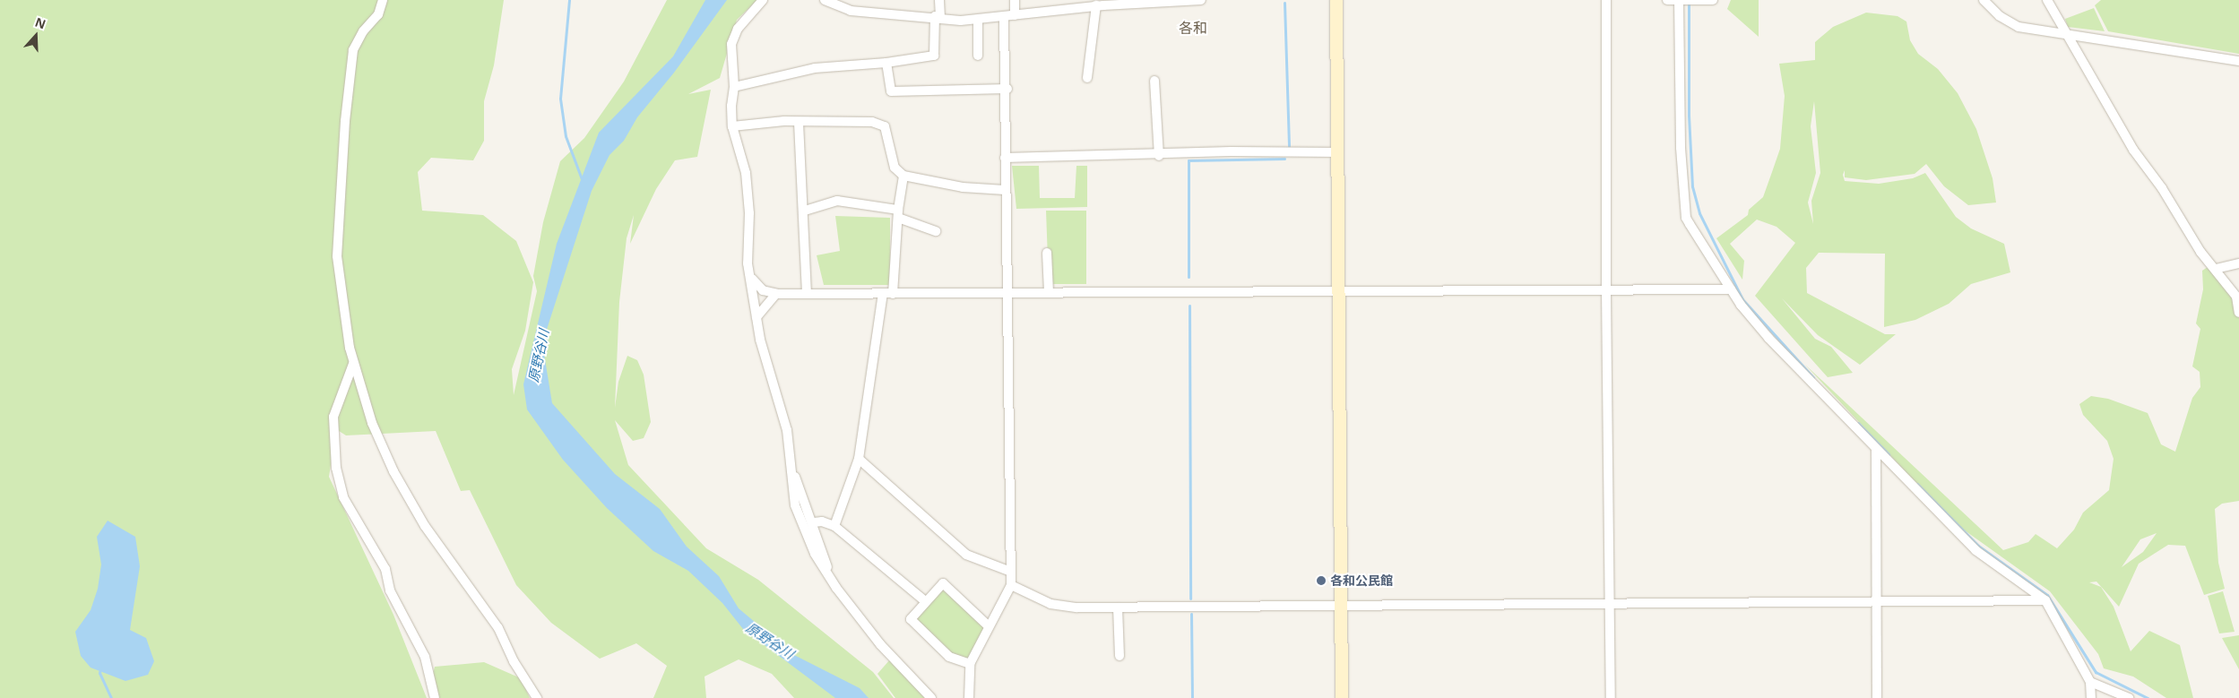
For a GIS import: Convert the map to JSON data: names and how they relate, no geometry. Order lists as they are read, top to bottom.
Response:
{
  "districts": ["各和"],
  "water": ["原野谷川"],
  "places": ["各和公民館"],
  "north": "top"
}
